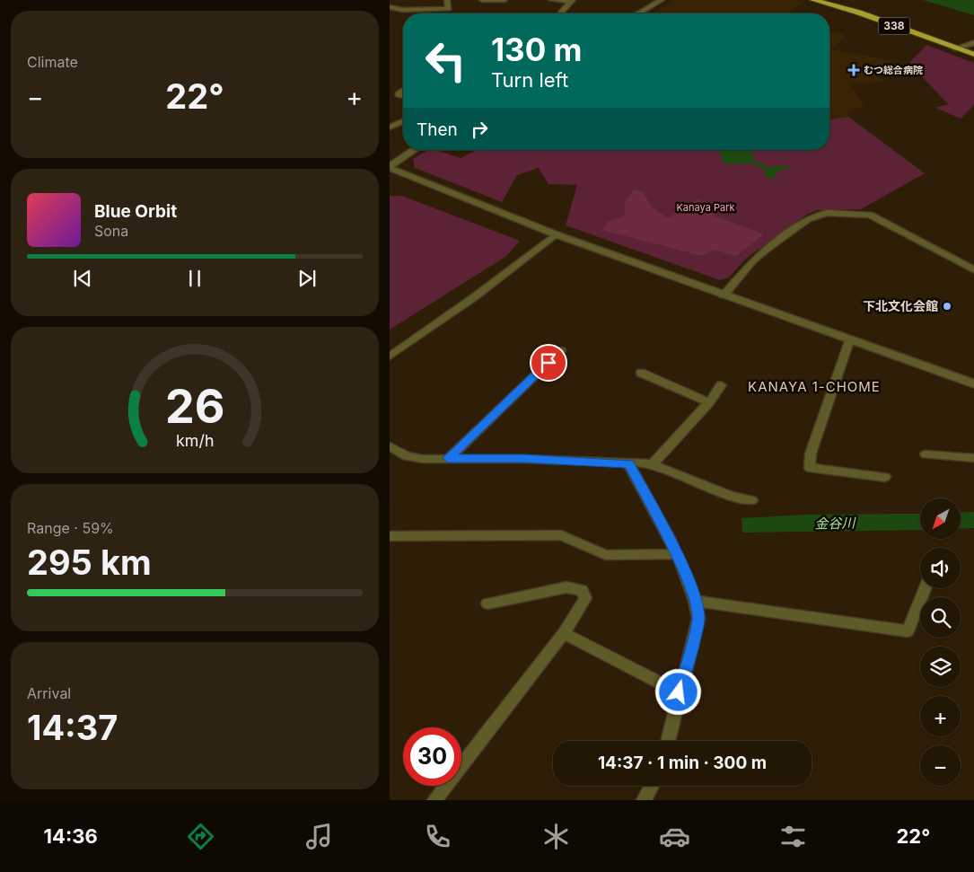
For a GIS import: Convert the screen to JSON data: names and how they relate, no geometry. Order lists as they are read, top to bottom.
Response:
{
  "streets": {
    "highway": ["338"]
  },
  "districts": ["KANAYA 1-CHOME"],
  "water": ["金谷川"],
  "parks": ["Kanaya Park"],
  "places": {
    "health": ["むつ総合病院"],
    "other": ["下北文化会館"]
  },
  "north": "bottom left",
  "page": {
    "tile": [
      "Climate",
      ["Range · 59%", "295 km"],
      ["Arrival", "14:37"]
    ],
    "turn": ["130 m", "Turn left"],
    "heat": ["−", "22°", "+"],
    "then": "Then",
    "song": ["Blue Orbit", "Sona"],
    "map_buttons": ["+", "−"],
    "limit": "30",
    "trip": "14:37 · 1 min · 300 m",
    "tabs": ["14:36", "22°"],
    "gauge": ["26", "km/h"]
  }
}
